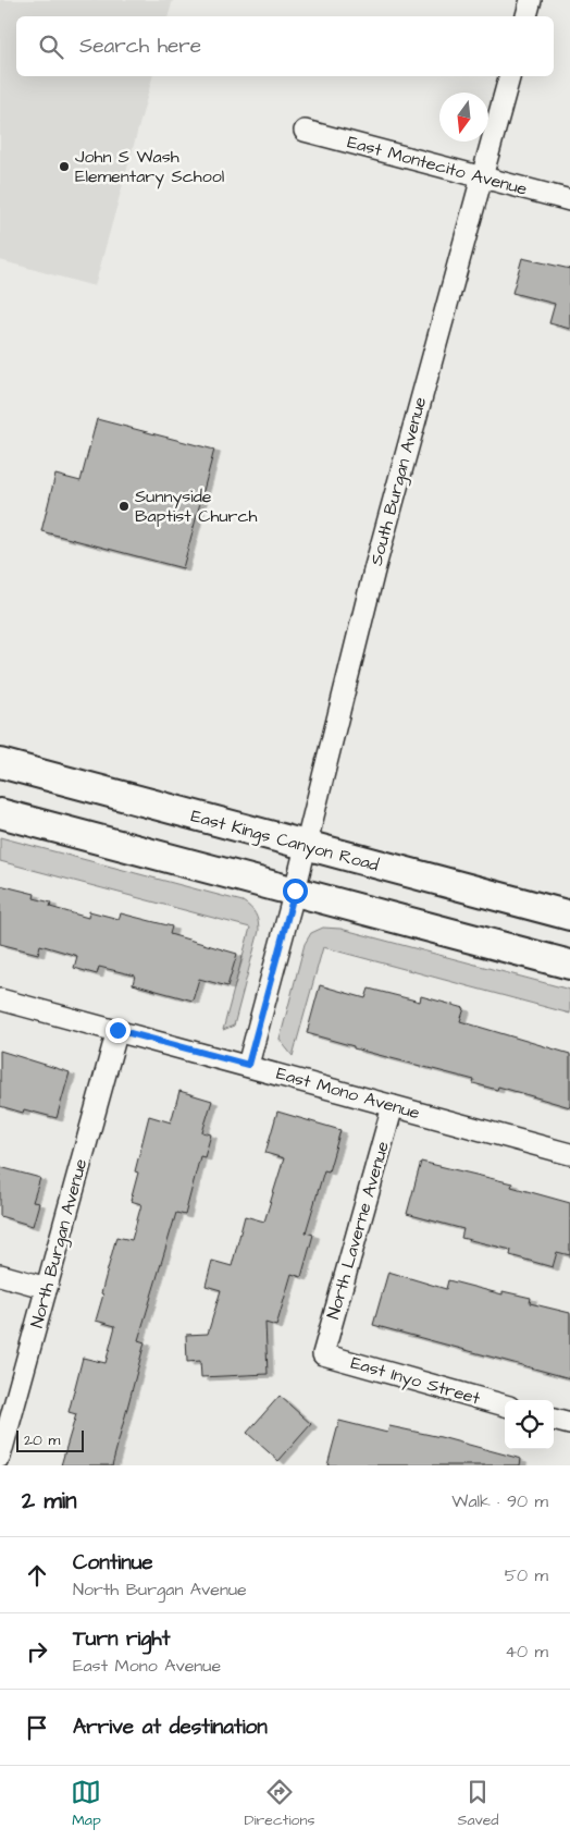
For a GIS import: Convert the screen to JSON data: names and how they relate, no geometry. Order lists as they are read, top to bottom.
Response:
{
  "streets": {
    "main road": ["East Kings Canyon Road"],
    "street": [
      "East Montecito Avenue",
      "South Burgan Avenue",
      "East Mono Avenue",
      "North Laverne Avenue",
      "North Burgan Avenue",
      "East Inyo Street"
    ]
  },
  "crossings": [
    ["East Montecito Avenue", "South Burgan Avenue"],
    ["South Burgan Avenue", "East Kings Canyon Road"],
    ["East Mono Avenue", "North Laverne Avenue"],
    ["East Mono Avenue", "North Burgan Avenue"],
    ["North Laverne Avenue", "East Inyo Street"]
  ],
  "places": ["John S Wash Elementary School", "Sunnyside Baptist Church"],
  "scale_bar": "20 m",
  "north": "bottom",
  "page": {
    "search": "Search here",
    "scale": "20 m",
    "heading": ["2 min", "Walk · 90 m"],
    "list": [
      ["Continue", "North Burgan Avenue", "50 m"],
      ["Turn right", "East Mono Avenue", "40 m"],
      "Arrive at destination"
    ],
    "nav": ["Map", "Directions", "Saved"]
  }
}
